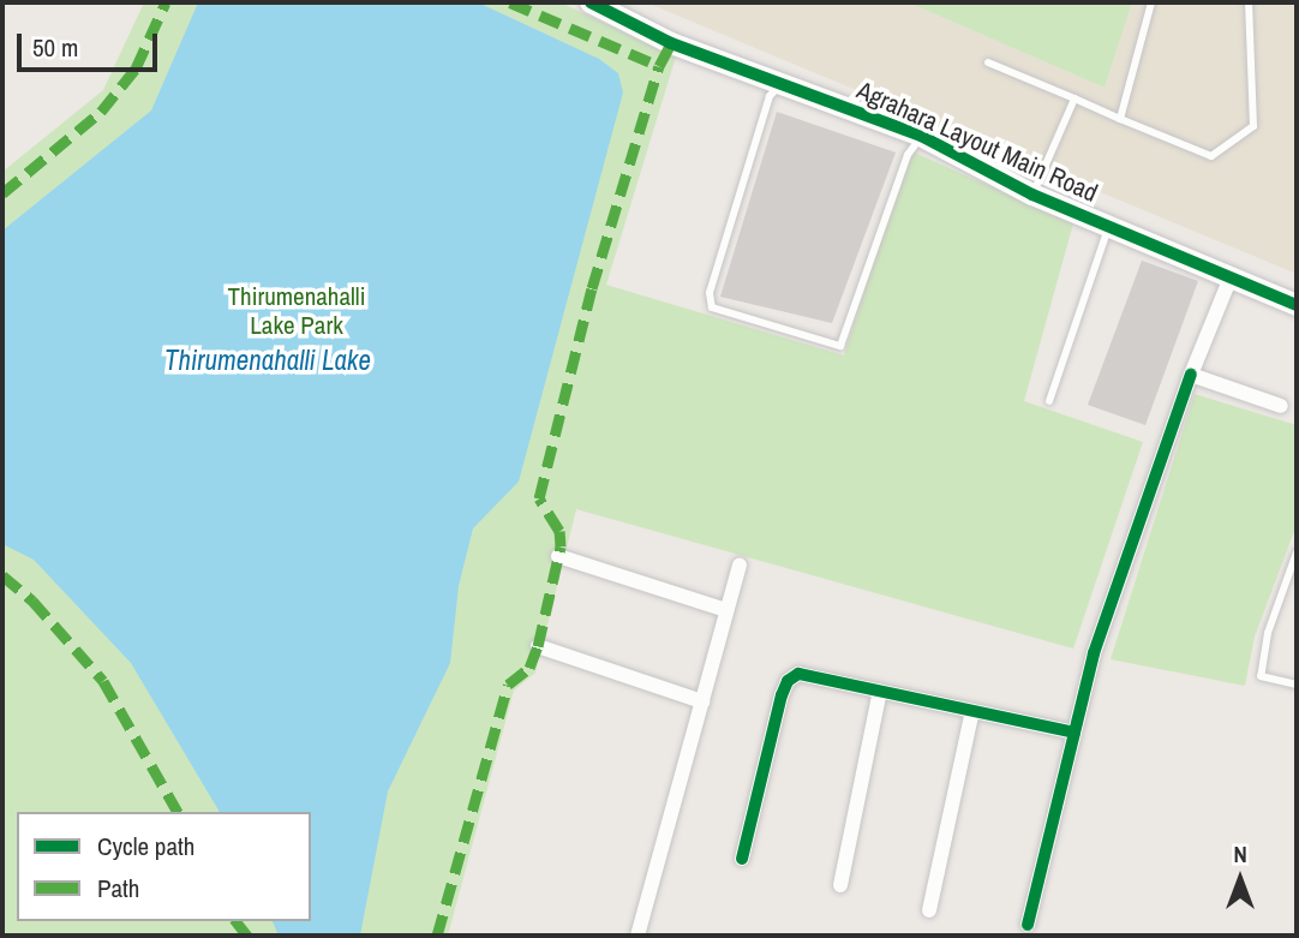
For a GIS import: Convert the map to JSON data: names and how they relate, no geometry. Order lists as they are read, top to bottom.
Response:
{
  "streets": {
    "street": ["Agrahara Layout Main Road"]
  },
  "water": ["Thirumenahalli Lake"],
  "parks": ["Thirumenahalli Lake Park"],
  "legend": ["Cycle path", "Path"],
  "scale_bar": "50 m",
  "north": "top"
}
